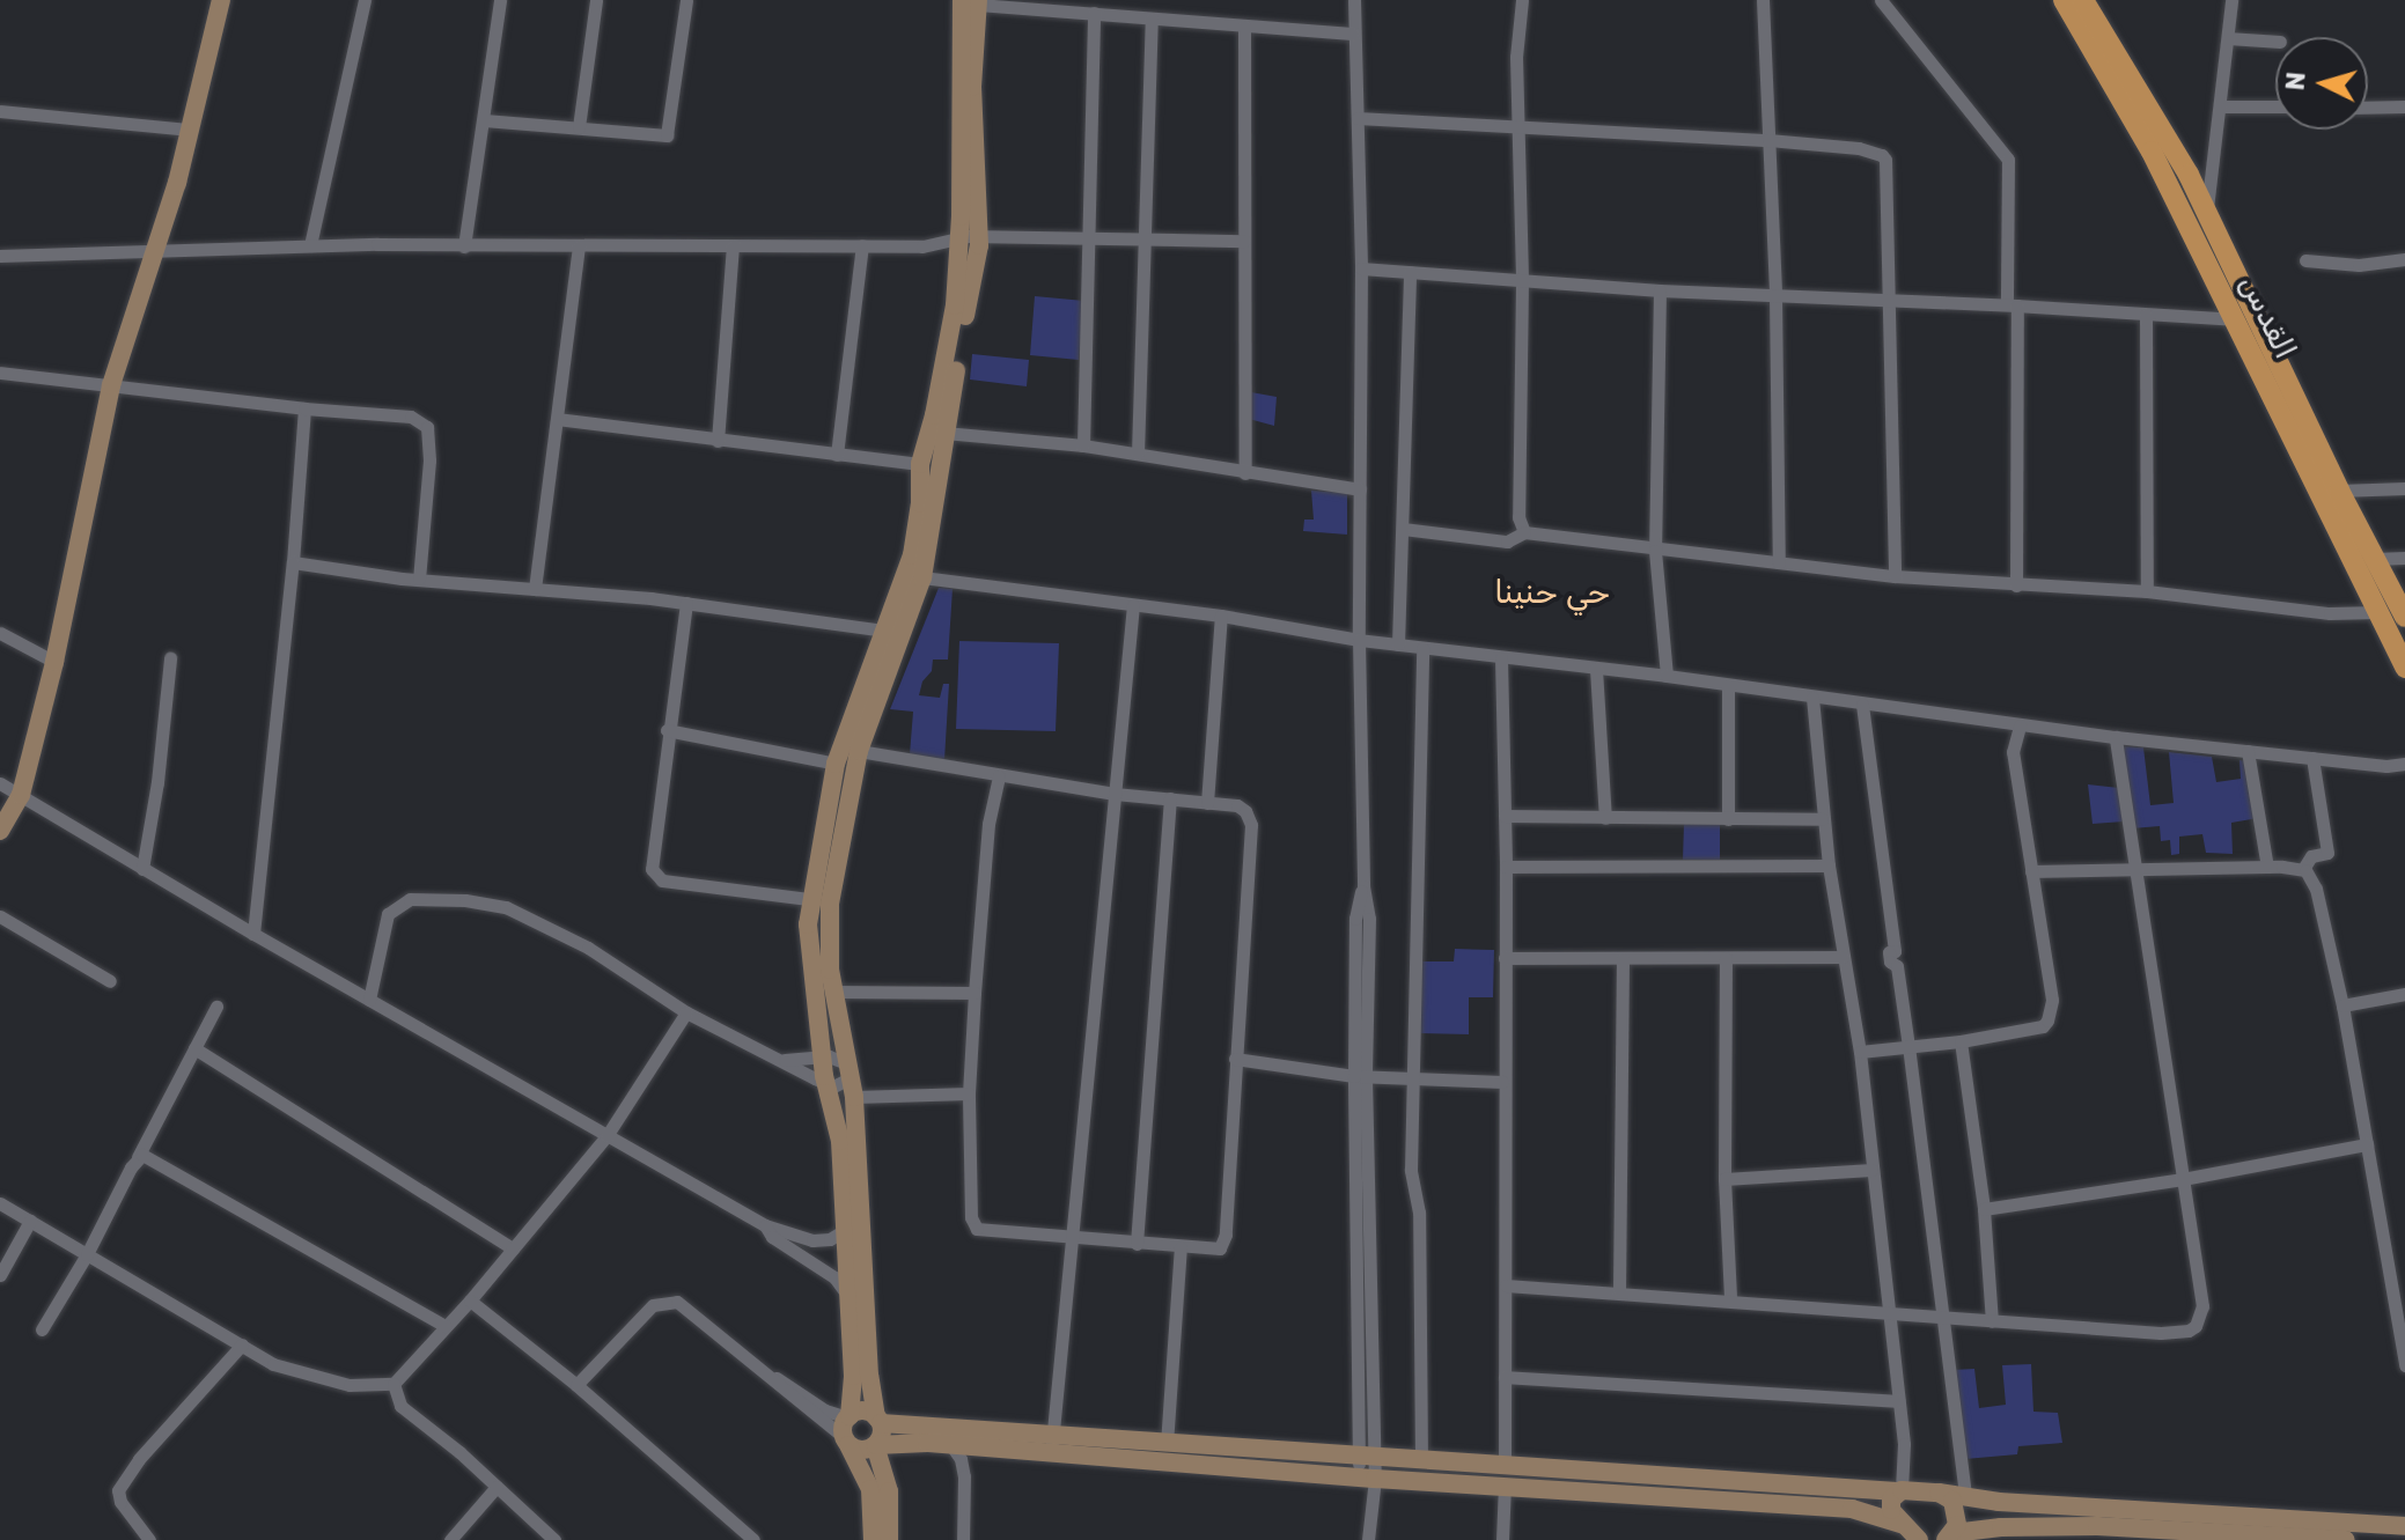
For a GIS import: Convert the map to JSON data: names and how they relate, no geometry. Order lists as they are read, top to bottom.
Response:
{
  "streets": {
    "main road": ["القدس"]
  },
  "districts": ["حي حنينا"],
  "north": "left"
}
